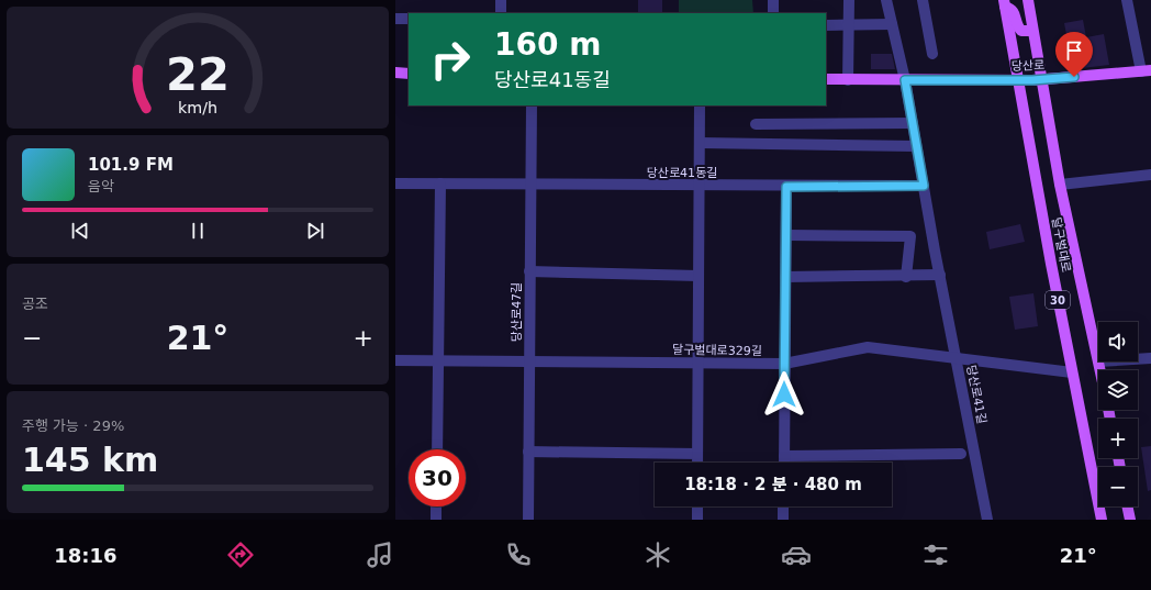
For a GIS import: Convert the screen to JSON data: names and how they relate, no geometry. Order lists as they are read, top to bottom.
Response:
{
  "streets": {
    "main road": ["당산로", "달구벌대로", "30"],
    "street": [
      "당산로41동길",
      "당산로47길",
      "달구벌대로329길",
      "당산로41길"
    ]
  },
  "crossings": [
    ["당산로", "달구벌대로"],
    ["당산로", "당산로41길"],
    ["당산로41동길", "당산로47길"],
    ["당산로41동길", "당산로41길"],
    ["달구벌대로", "달구벌대로329길"],
    ["당산로47길", "달구벌대로329길"],
    ["달구벌대로329길", "당산로41길"]
  ],
  "page": {
    "turn": ["160 m", "당산로41동길"],
    "song": ["101.9 FM", "음악"],
    "tile": [
      "공조",
      ["주행 가능 · 29%", "145 km"]
    ],
    "heat": ["−", "21°", "+"],
    "map_buttons": ["+", "−"],
    "limit": "30",
    "trip": "18:18 · 2 분 · 480 m",
    "tabs": ["18:16", "21°"],
    "gauge": ["22", "km/h"]
  }
}
